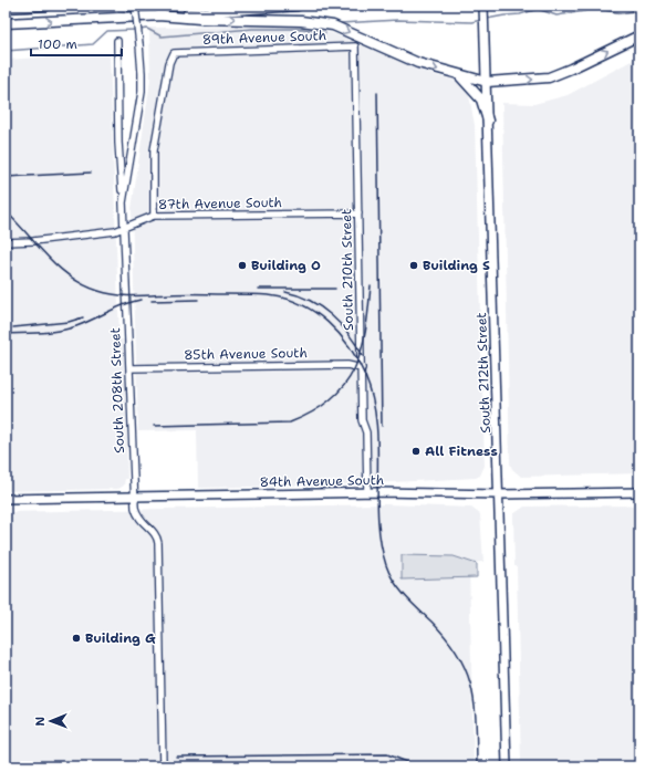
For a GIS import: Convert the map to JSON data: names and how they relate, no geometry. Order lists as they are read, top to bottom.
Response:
{
  "streets": {
    "main road": ["South 212th Street", "84th Avenue South"],
    "street": [
      "89th Avenue South",
      "87th Avenue South",
      "South 210th Street",
      "85th Avenue South",
      "South 208th Street"
    ]
  },
  "crossings": [
    ["89th Avenue South", "87th Avenue South"],
    ["89th Avenue South", "South 210th Street"],
    ["87th Avenue South", "South 210th Street"],
    ["87th Avenue South", "South 208th Street"],
    ["South 210th Street", "85th Avenue South"],
    ["South 210th Street", "84th Avenue South"],
    ["85th Avenue South", "South 208th Street"],
    ["South 212th Street", "84th Avenue South"],
    ["South 208th Street", "84th Avenue South"]
  ],
  "places": [
    "Building O",
    "Building S",
    "All Fitness",
    "Building G"
  ],
  "scale_bar": "100 m",
  "north": "left"
}
